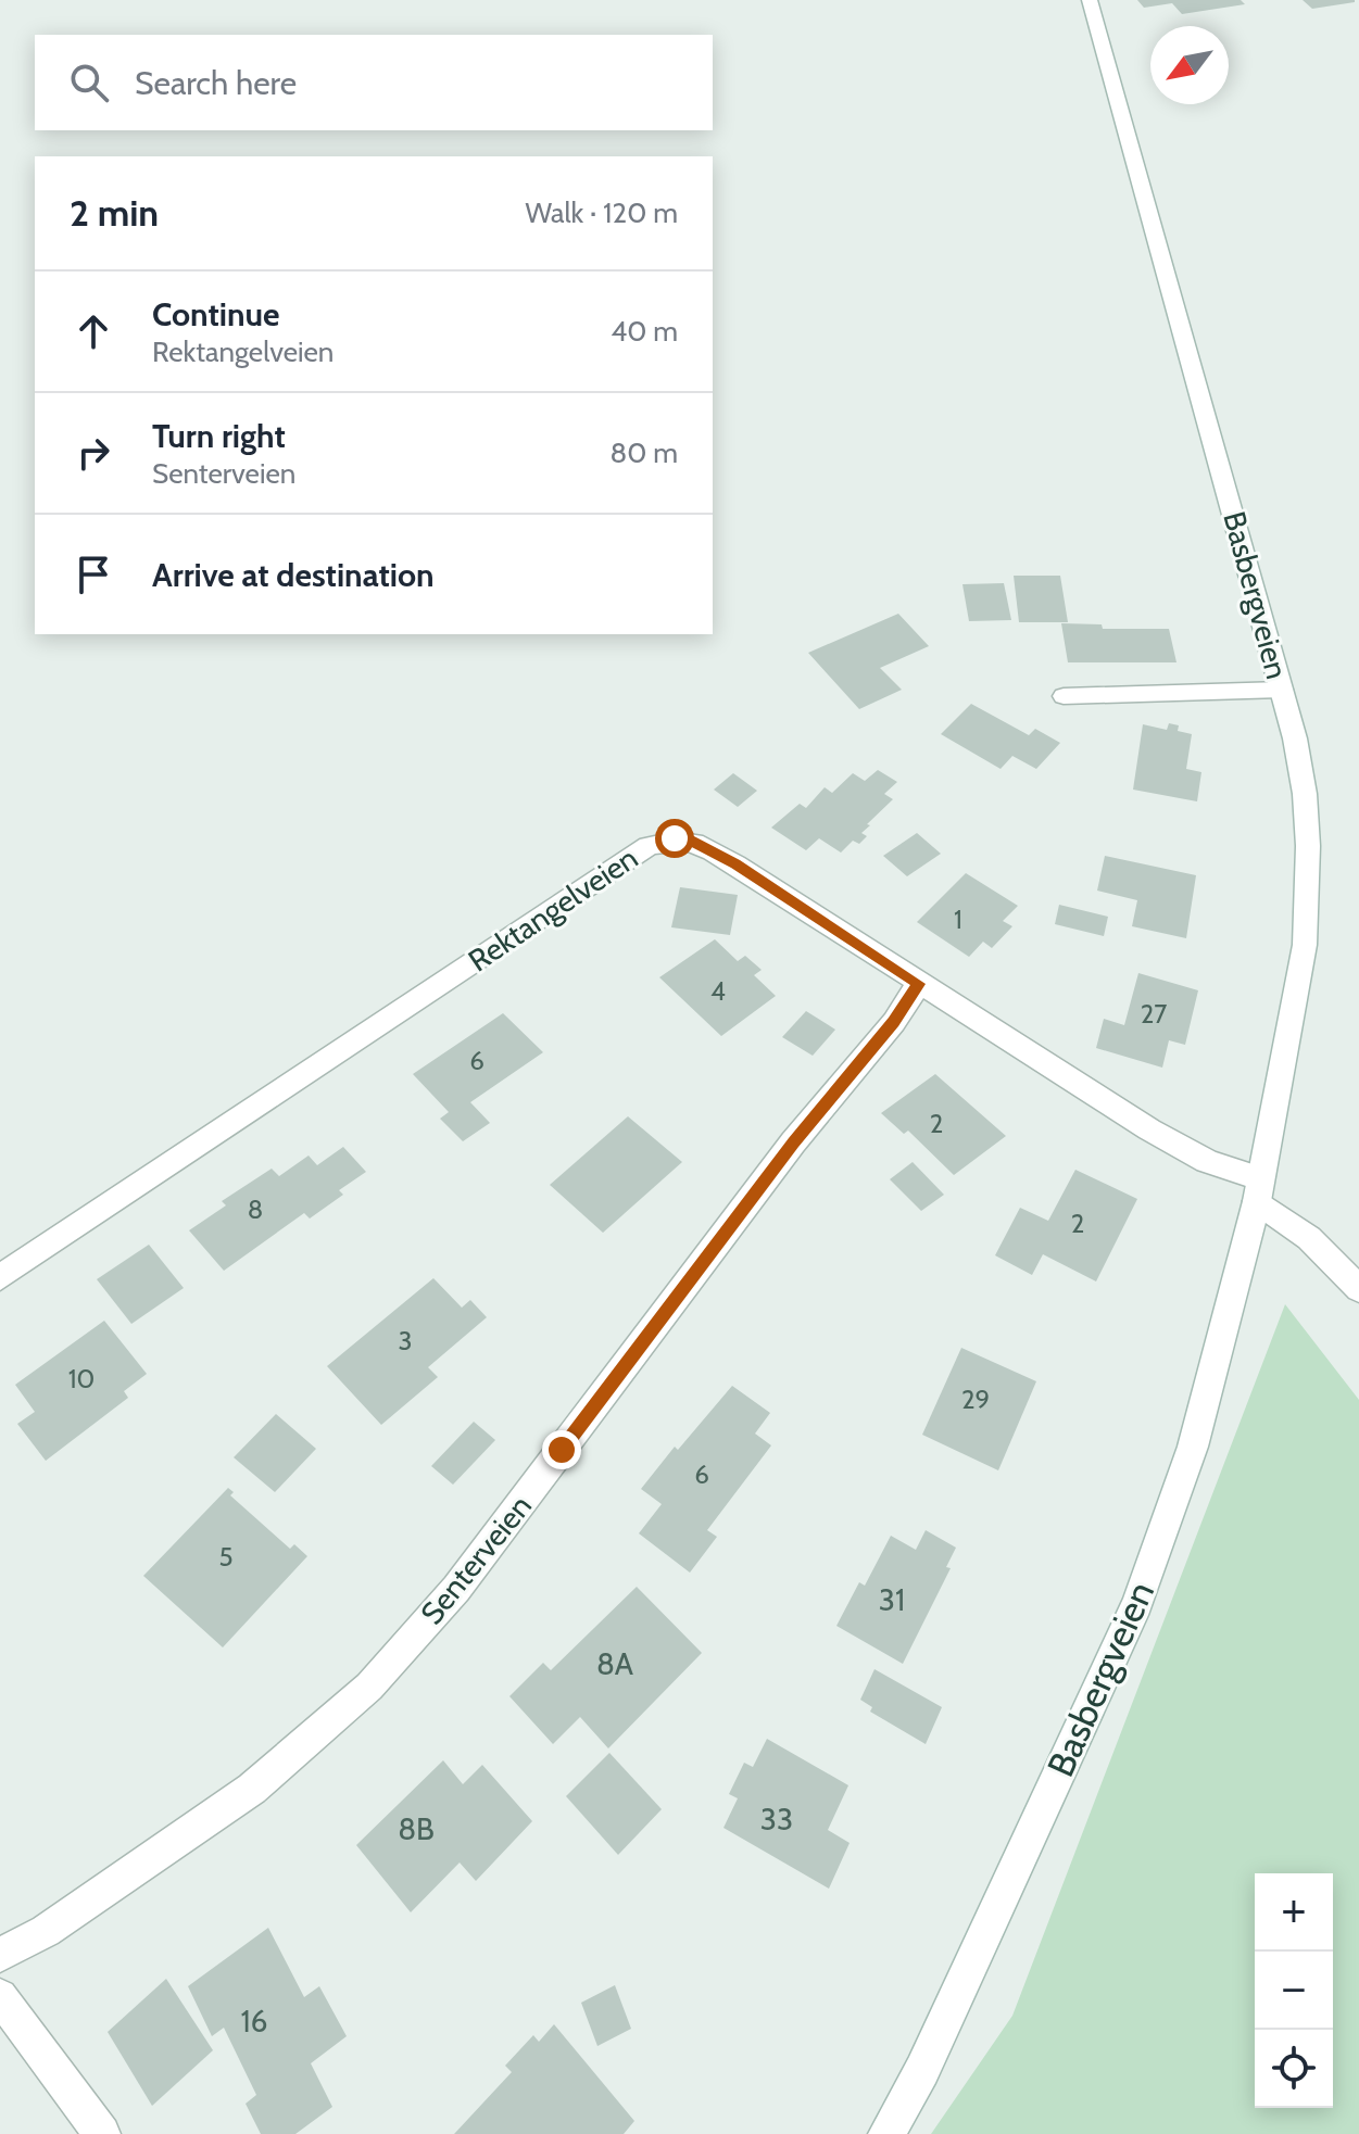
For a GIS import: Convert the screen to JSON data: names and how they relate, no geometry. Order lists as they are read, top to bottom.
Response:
{
  "streets": {
    "main road": ["Basbergveien", "Rektangelveien", "Senterveien"]
  },
  "crossings": [
    ["Basbergveien", "Rektangelveien"],
    ["Rektangelveien", "Senterveien"]
  ],
  "house_numbers": [
    "1",
    "4",
    "27",
    "6",
    "2",
    "8",
    "2",
    "3",
    "10",
    "29",
    "6",
    "5",
    "31",
    "8A",
    "33",
    "8B",
    "16"
  ],
  "north": "bottom left",
  "page": {
    "search": "Search here",
    "heading": ["2 min", "Walk · 120 m"],
    "list": [
      ["Continue", "Rektangelveien", "40 m"],
      ["Turn right", "Senterveien", "80 m"],
      "Arrive at destination"
    ],
    "map_buttons": ["+", "−"]
  }
}
